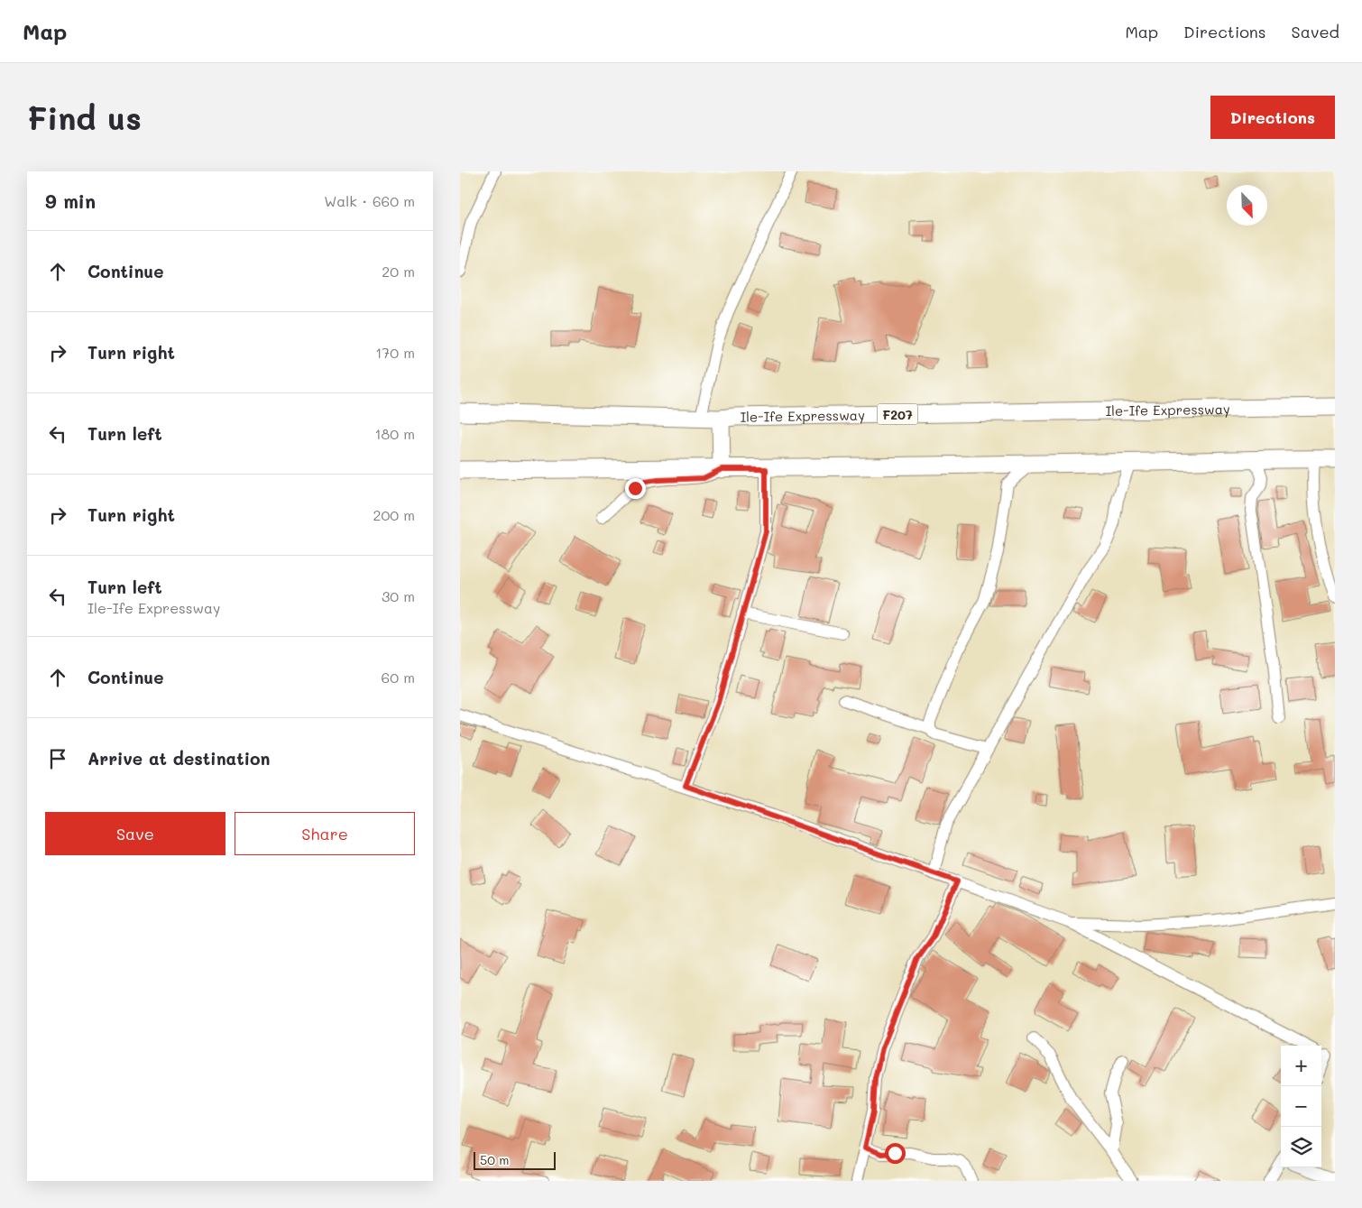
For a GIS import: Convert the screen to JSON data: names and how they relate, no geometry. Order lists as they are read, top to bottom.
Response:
{
  "streets": {
    "main road": ["Ile-Ife Expressway", "F207"]
  },
  "scale_bar": "50 m",
  "north": "bottom right",
  "page": {
    "header": "Map",
    "nav": ["Map", "Directions", "Saved"],
    "buttons": [
      "Directions",
      ["Save", "Share"]
    ],
    "title": "Find us",
    "heading": ["9 min", "Walk · 660 m"],
    "list": [
      ["Continue", "20 m"],
      ["Turn right", "170 m"],
      ["Turn left", "180 m"],
      ["Turn right", "200 m"],
      ["Turn left", "Ile-Ife Expressway", "30 m"],
      ["Continue", "60 m"],
      "Arrive at destination"
    ],
    "map_buttons": ["+", "−"],
    "scale": "50 m"
  }
}
